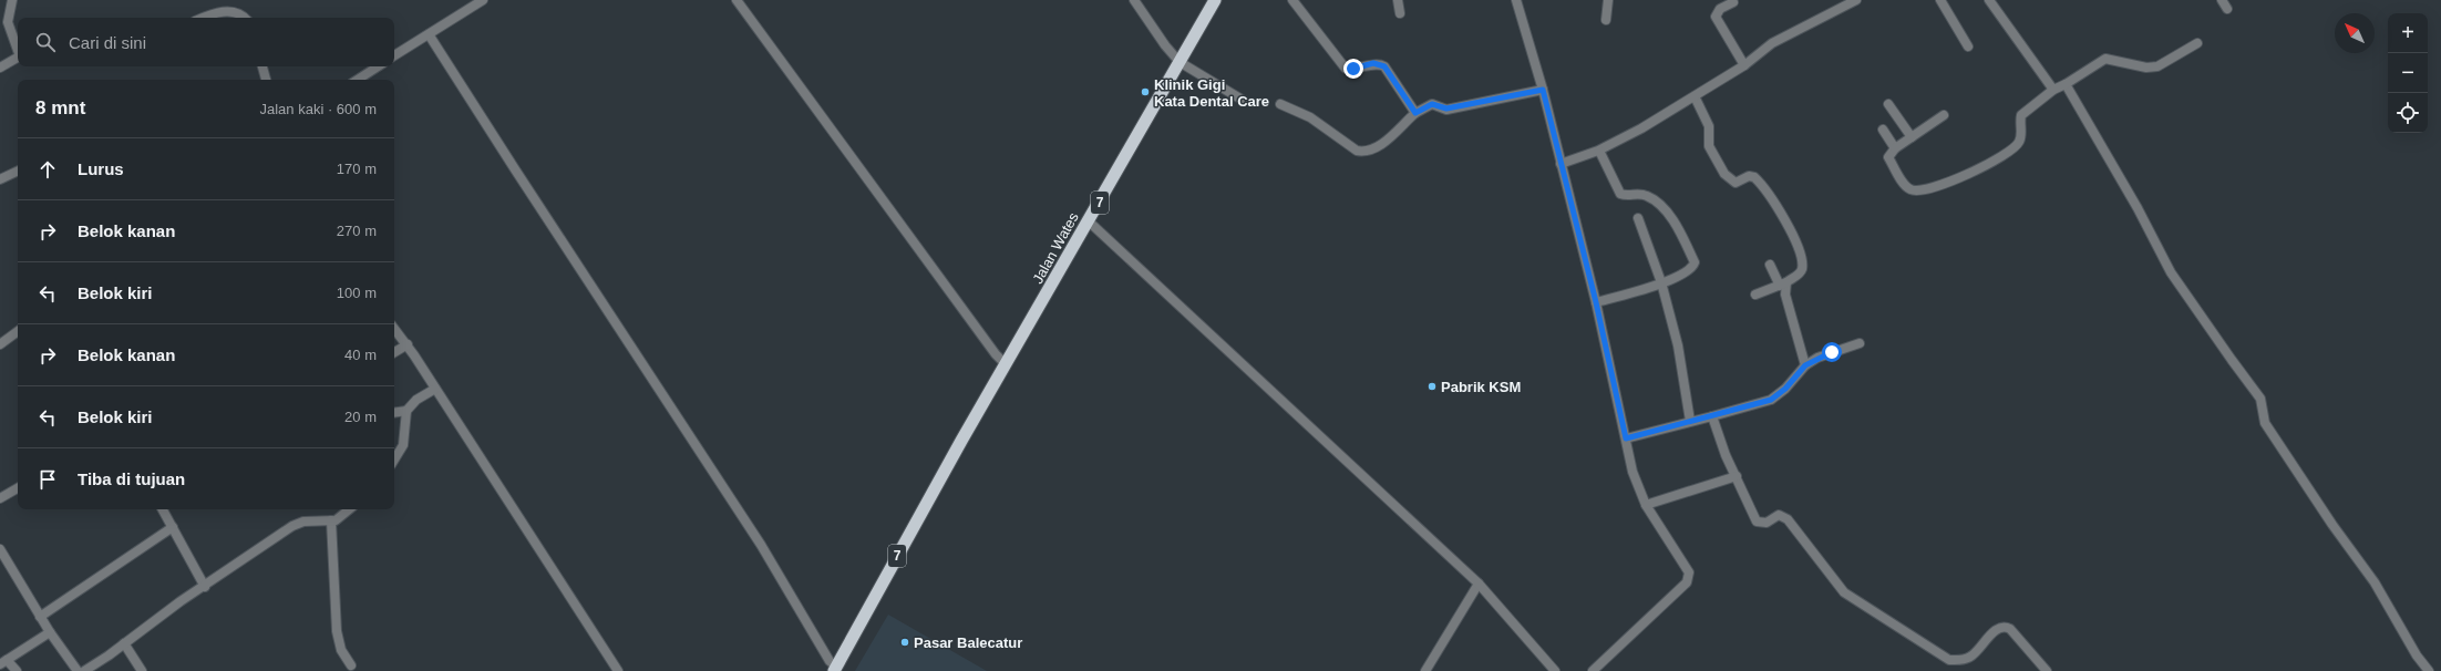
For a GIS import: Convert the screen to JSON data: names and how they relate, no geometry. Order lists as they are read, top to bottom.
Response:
{
  "streets": {
    "highway": ["7", "Jalan Wates"]
  },
  "places": ["Klinik Gigi Kata Dental Care", "Pabrik KSM", "Pasar Balecatur"],
  "north": "top left",
  "page": {
    "map_buttons": ["+", "−"],
    "search": "Cari di sini",
    "heading": ["8 mnt", "Jalan kaki · 600 m"],
    "list": [
      ["Lurus", "170 m"],
      ["Belok kanan", "270 m"],
      ["Belok kiri", "100 m"],
      ["Belok kanan", "40 m"],
      ["Belok kiri", "20 m"],
      "Tiba di tujuan"
    ]
  }
}
